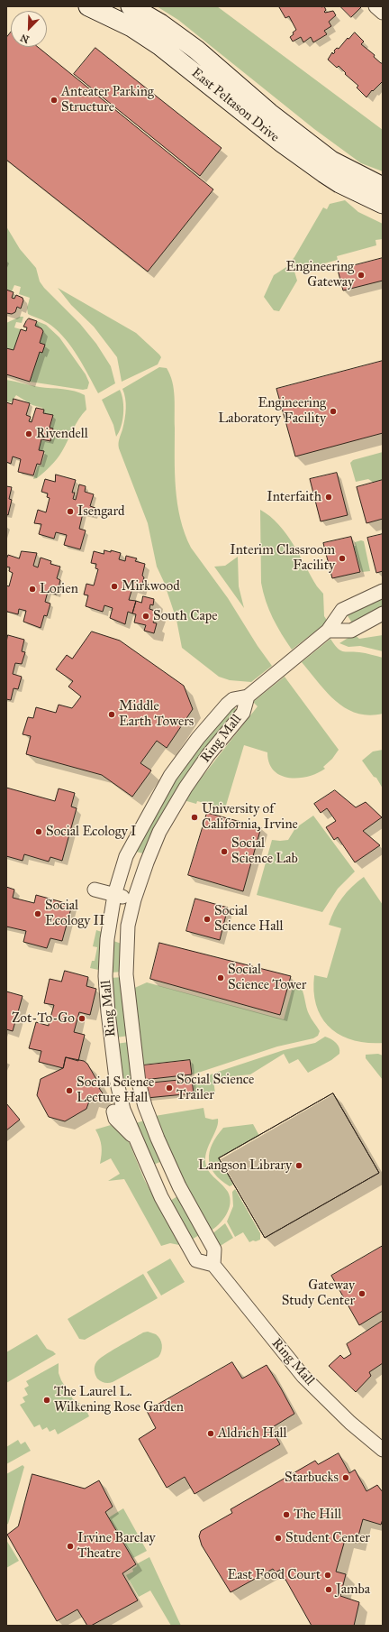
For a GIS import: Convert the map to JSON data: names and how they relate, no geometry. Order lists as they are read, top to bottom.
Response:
{
  "streets": {
    "main road": ["East Peltason Drive"],
    "street": ["Ring Mall"]
  },
  "places": [
    "Anteater Parking Structure",
    "Engineering Gateway",
    "Engineering Laboratory Facility",
    "Rivendell",
    "Interfaith",
    "Isengard",
    "Interim Classroom Facility",
    "Mirkwood",
    "Lorien",
    "South Cape",
    "Middle Earth Towers",
    "University of California, Irvine",
    "Social Ecology I",
    "Social Science Lab",
    "Social Ecology II",
    "Social Science Hall",
    "Social Science Tower",
    "Zot-To-Go",
    "Social Science Trailer",
    "Social Science Lecture Hall",
    "Langson Library",
    "Gateway Study Center",
    "The Laurel L. Wilkening Rose Garden",
    "Aldrich Hall",
    "Starbucks",
    "The Hill",
    "Student Center",
    "Irvine Barclay Theatre",
    "East Food Court",
    "Jamba"
  ],
  "north": "bottom left"
}
